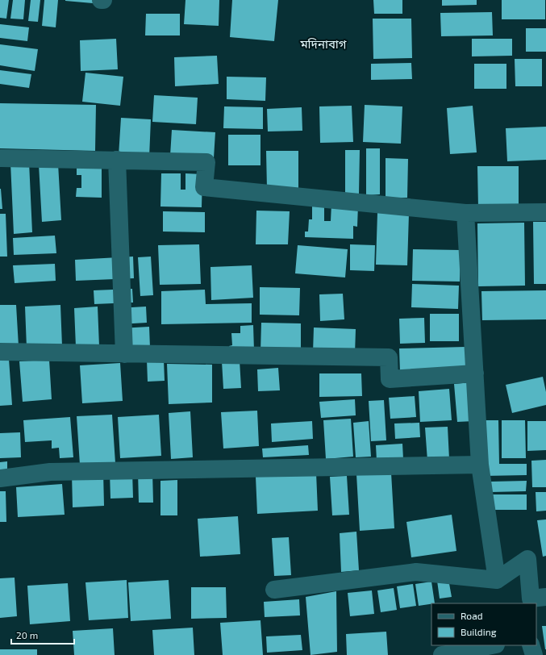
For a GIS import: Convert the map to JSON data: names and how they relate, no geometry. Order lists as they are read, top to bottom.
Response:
{
  "districts": ["মদিনাবাগ"],
  "legend": ["Road", "Building"],
  "scale_bar": "20 m"
}
